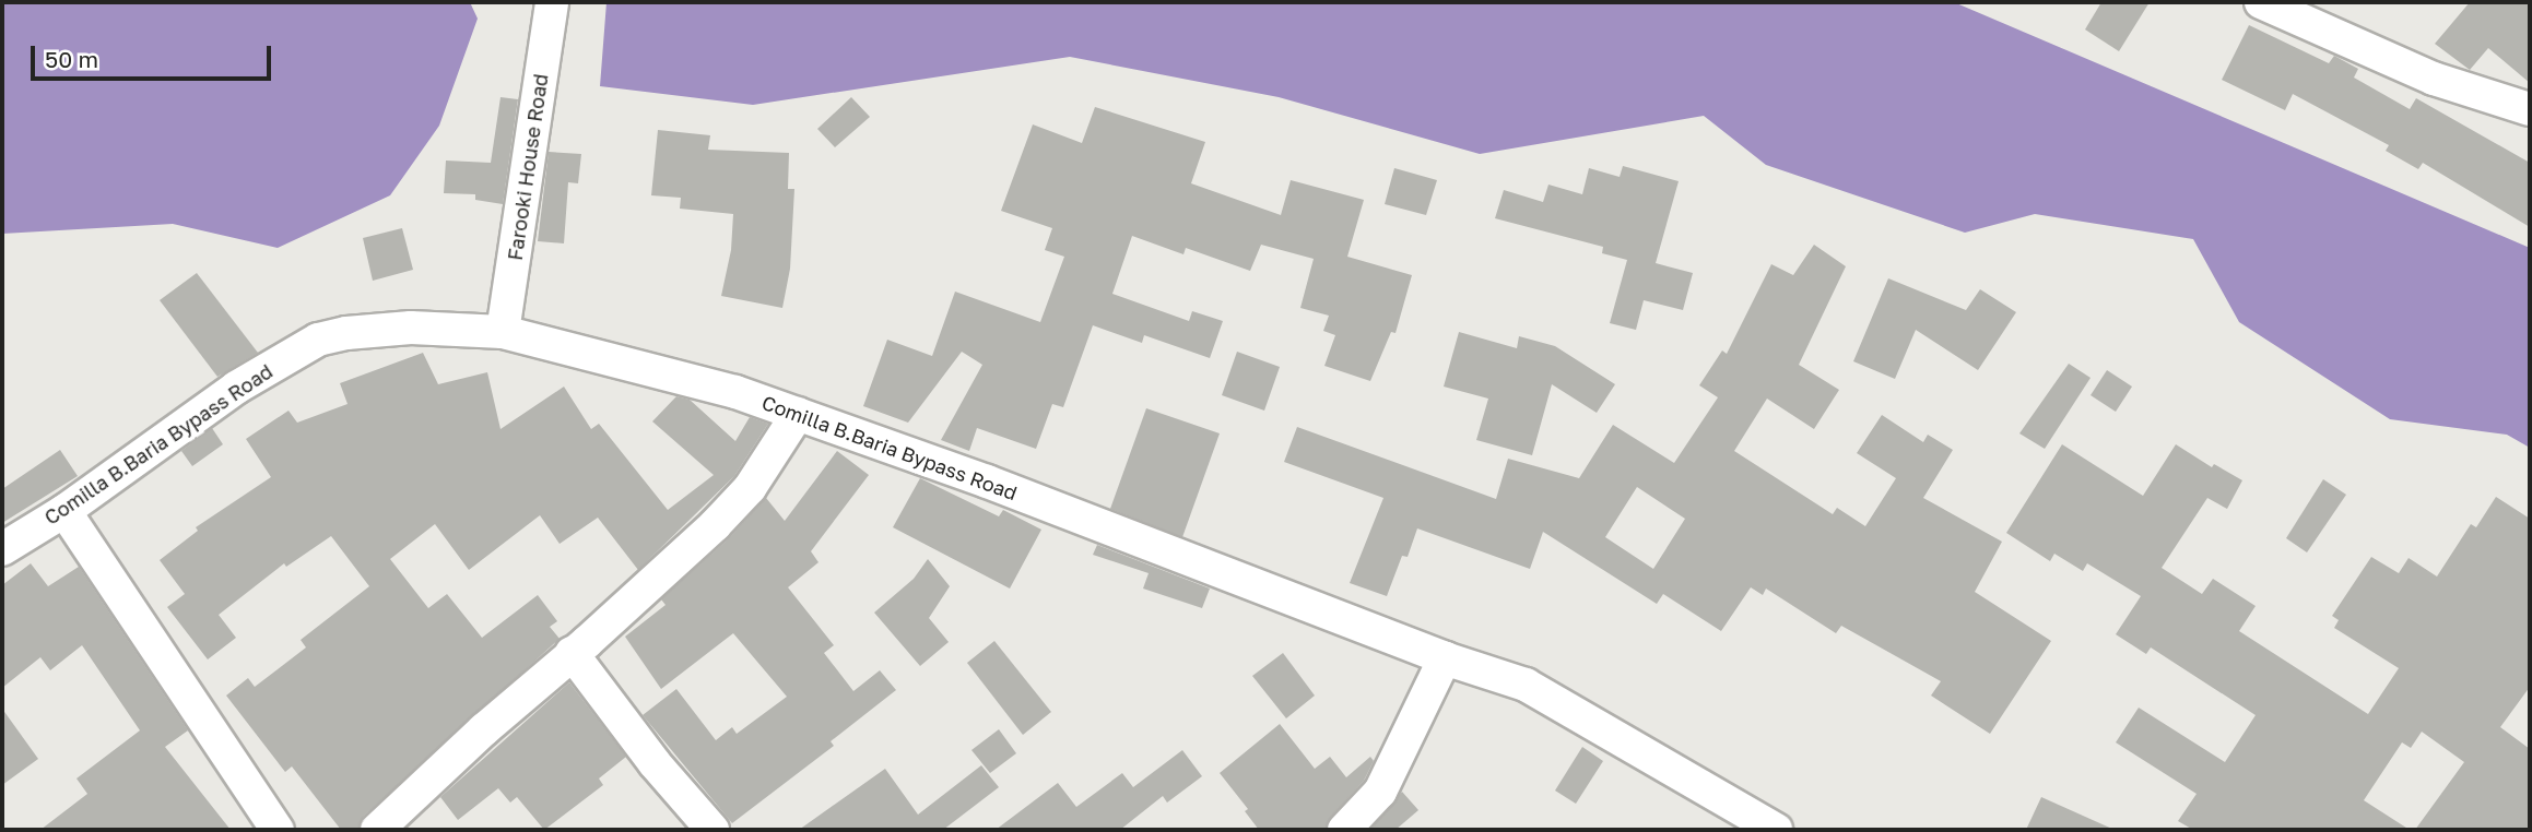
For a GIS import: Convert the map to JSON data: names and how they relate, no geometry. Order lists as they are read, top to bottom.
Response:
{
  "streets": {
    "street": ["Farooki House Road", "Comilla B.Baria Bypass Road"]
  },
  "crossings": [
    ["Farooki House Road", "Comilla B.Baria Bypass Road"]
  ],
  "scale_bar": "50 m"
}
